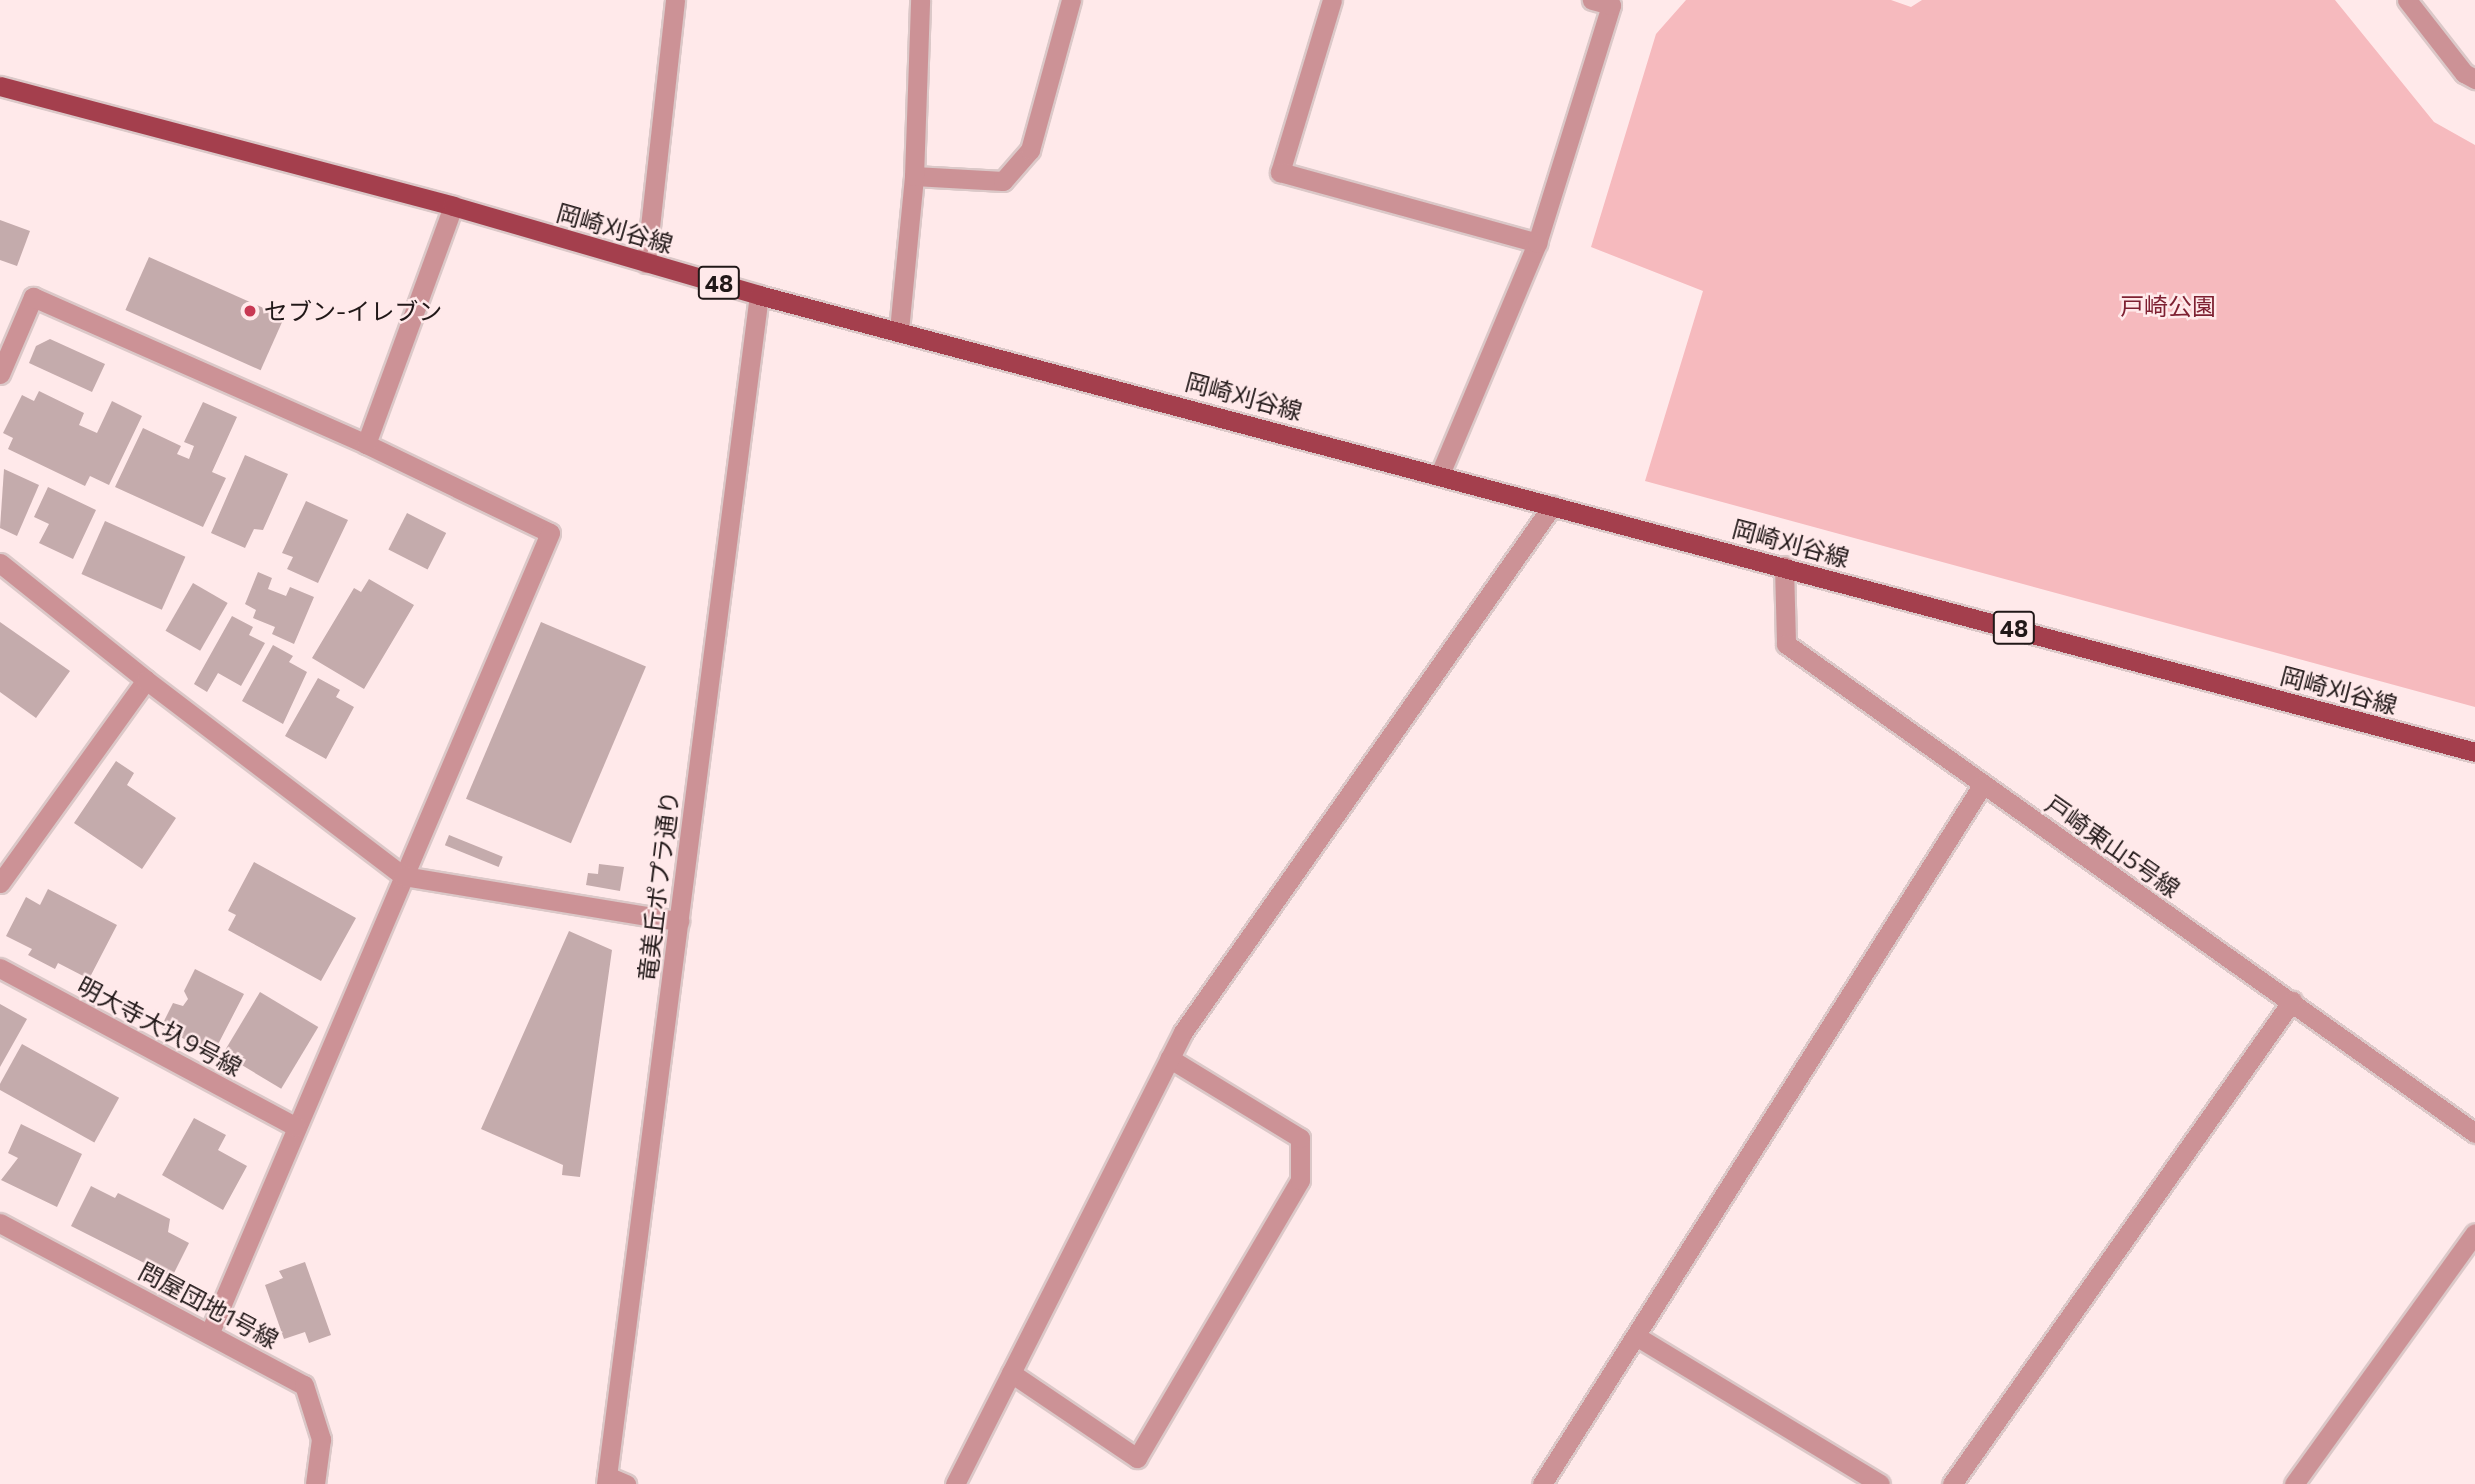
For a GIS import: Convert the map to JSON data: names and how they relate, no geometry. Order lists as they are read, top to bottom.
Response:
{
  "streets": {
    "main road": ["岡崎刈谷線", "48"],
    "street": [
      "戸崎東山5号線",
      "竜美丘ポプラ通り",
      "明大寺大圦9号線",
      "問屋団地1号線"
    ]
  },
  "crossings": [
    ["岡崎刈谷線", "戸崎東山5号線"],
    ["岡崎刈谷線", "竜美丘ポプラ通り"]
  ],
  "parks": ["戸崎公園"],
  "places": ["セブン-イレブン"]
}
